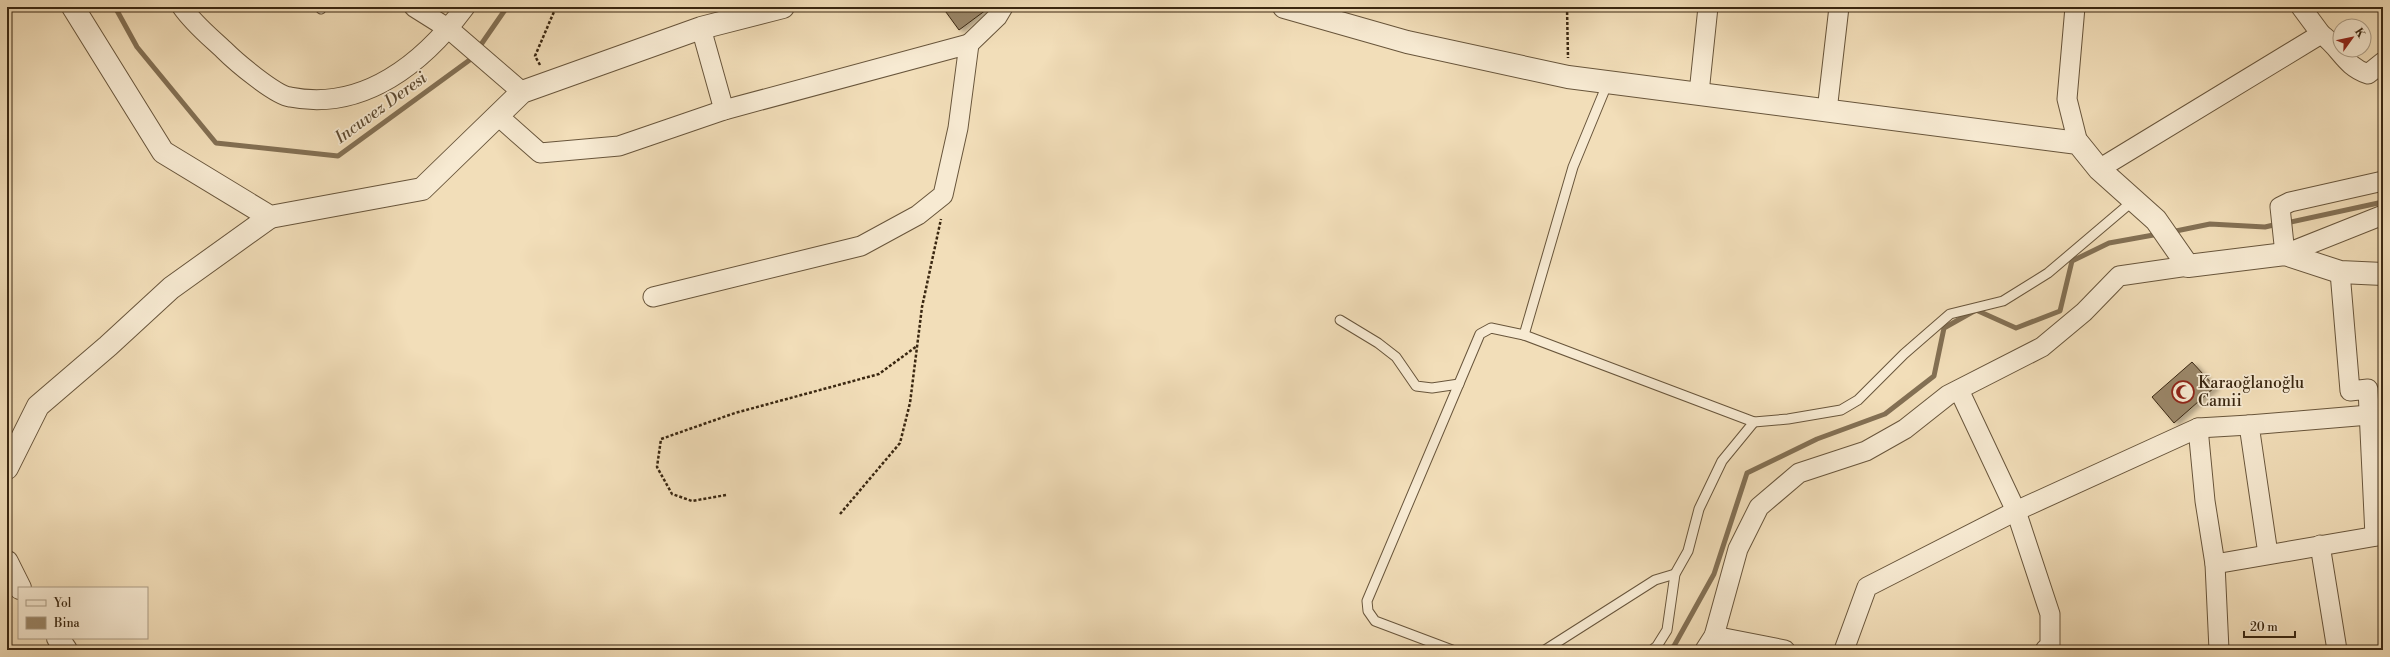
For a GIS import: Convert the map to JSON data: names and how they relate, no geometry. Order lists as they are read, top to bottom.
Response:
{
  "water": ["Incuvez Deresi"],
  "places": {
    "mosque": ["Karaoğlanoğlu Camii"]
  },
  "legend": ["Yol", "Bina"],
  "scale_bar": "20 m",
  "north": "top right"
}
